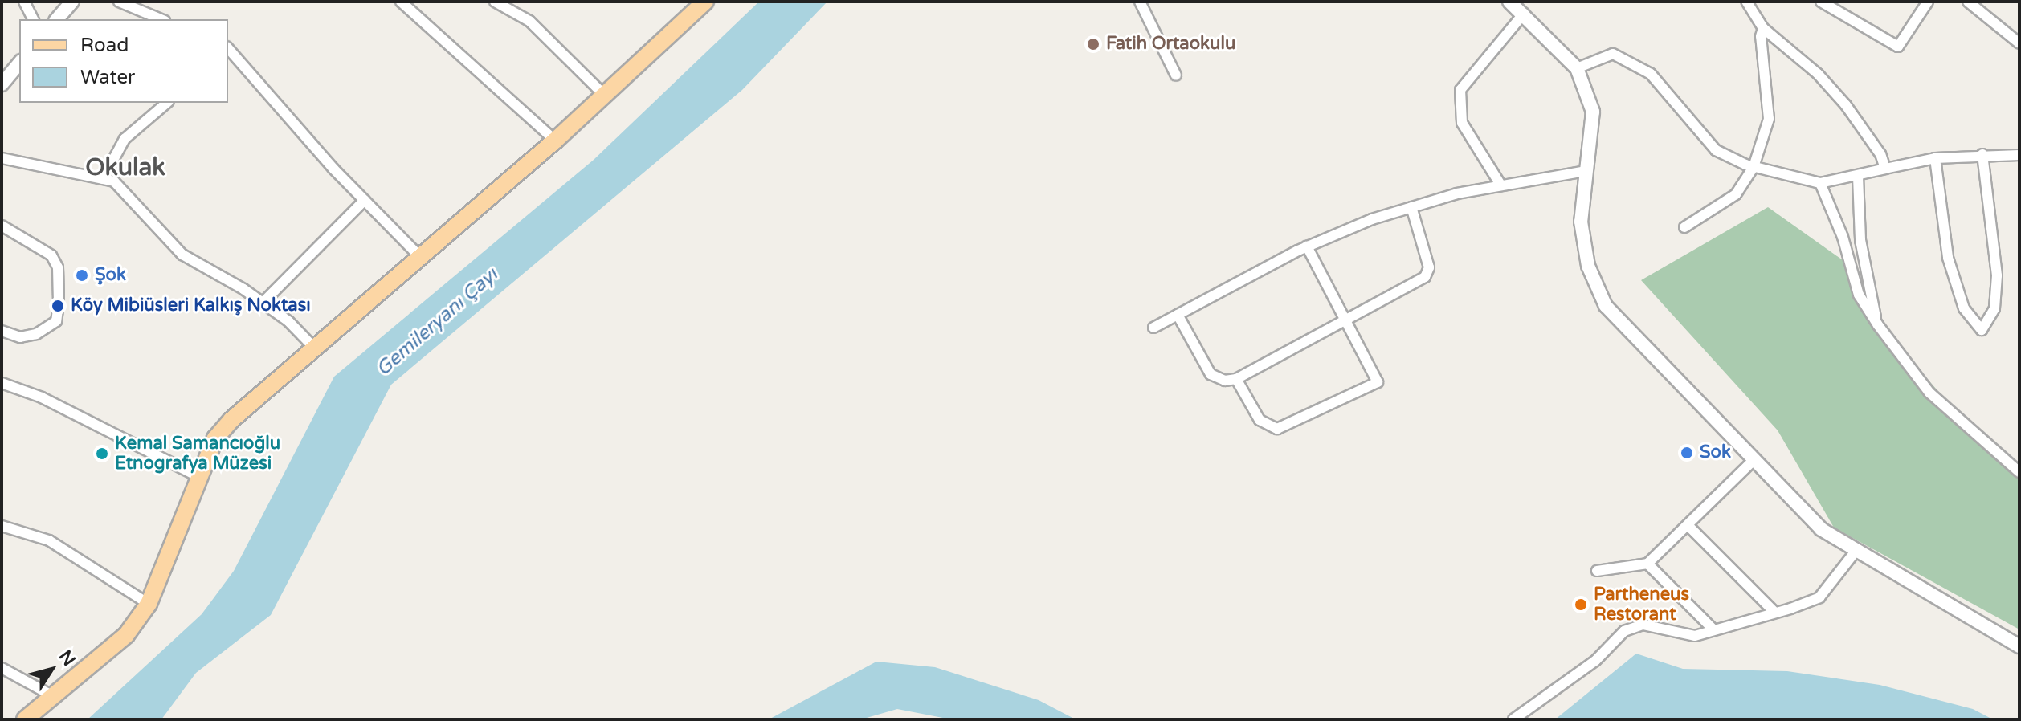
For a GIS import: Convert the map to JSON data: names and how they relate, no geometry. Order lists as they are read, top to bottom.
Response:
{
  "districts": ["Okulak"],
  "water": ["Gemileryanı Çayı"],
  "places": [
    "Fatih Ortaokulu",
    "Şok",
    "Köy Mibiüsleri Kalkış Noktası",
    "Sok",
    "Kemal Samancıoğlu Etnografya Müzesi",
    "Partheneus Restorant"
  ],
  "legend": ["Road", "Water"],
  "north": "top right"
}
